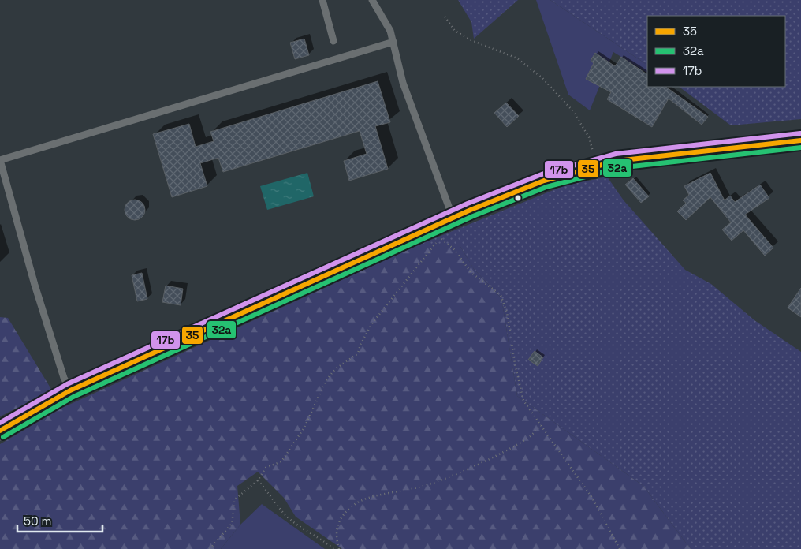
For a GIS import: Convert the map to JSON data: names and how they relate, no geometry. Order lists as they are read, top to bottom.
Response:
{
  "lines": ["transit line 17b", "transit line 35", "transit line 32a"],
  "legend": ["35", "32a", "17b"],
  "scale_bar": "50 m"
}
